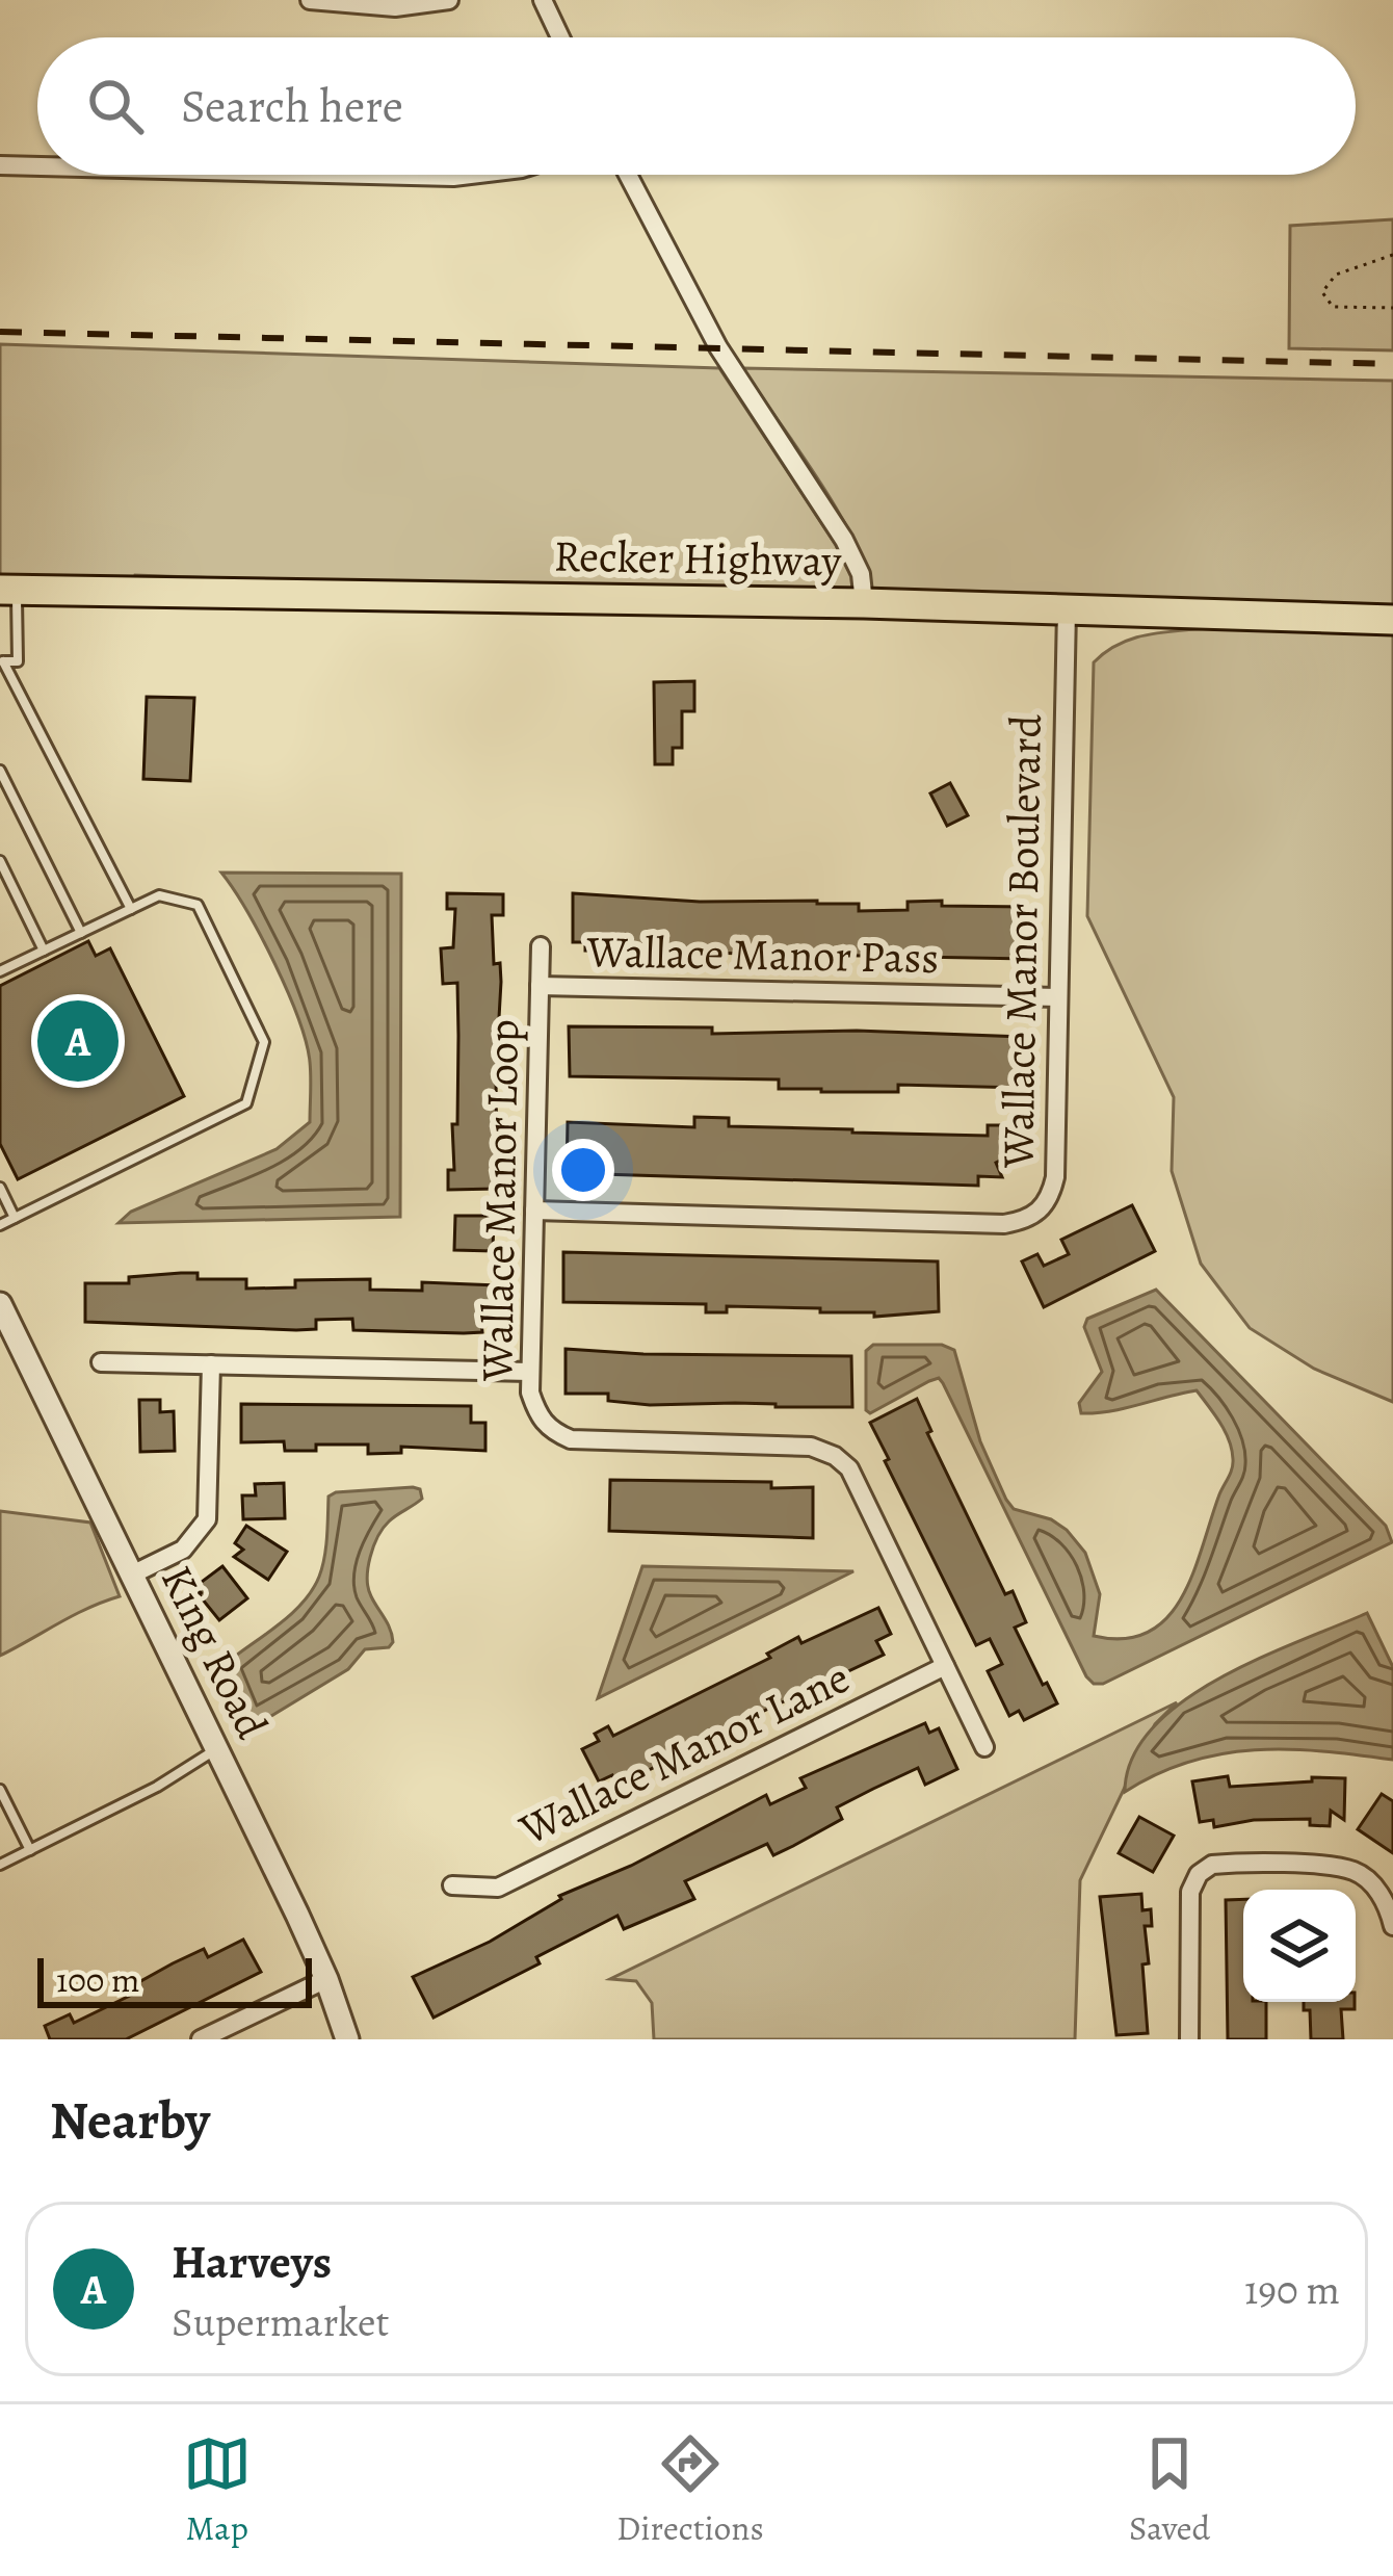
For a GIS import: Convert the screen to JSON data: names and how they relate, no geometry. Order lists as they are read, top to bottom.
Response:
{
  "streets": {
    "main road": ["Recker Highway"],
    "street": [
      "Wallace Manor Boulevard",
      "Wallace Manor Pass",
      "Wallace Manor Loop",
      "King Road",
      "Wallace Manor Lane"
    ]
  },
  "crossings": [
    ["Recker Highway", "Wallace Manor Boulevard"],
    ["Wallace Manor Boulevard", "Wallace Manor Pass"],
    ["Wallace Manor Boulevard", "Wallace Manor Loop"],
    ["Wallace Manor Pass", "Wallace Manor Loop"],
    ["Wallace Manor Loop", "Wallace Manor Lane"]
  ],
  "scale_bar": "100 m",
  "page": {
    "search": "Search here",
    "pins": "A",
    "scale": "100 m",
    "heading": "Nearby",
    "list": [
      {
        "mark": "A",
        "name": "Harveys",
        "note": "Supermarket",
        "value": "190 m"
      }
    ],
    "nav": ["Map", "Directions", "Saved"]
  }
}
